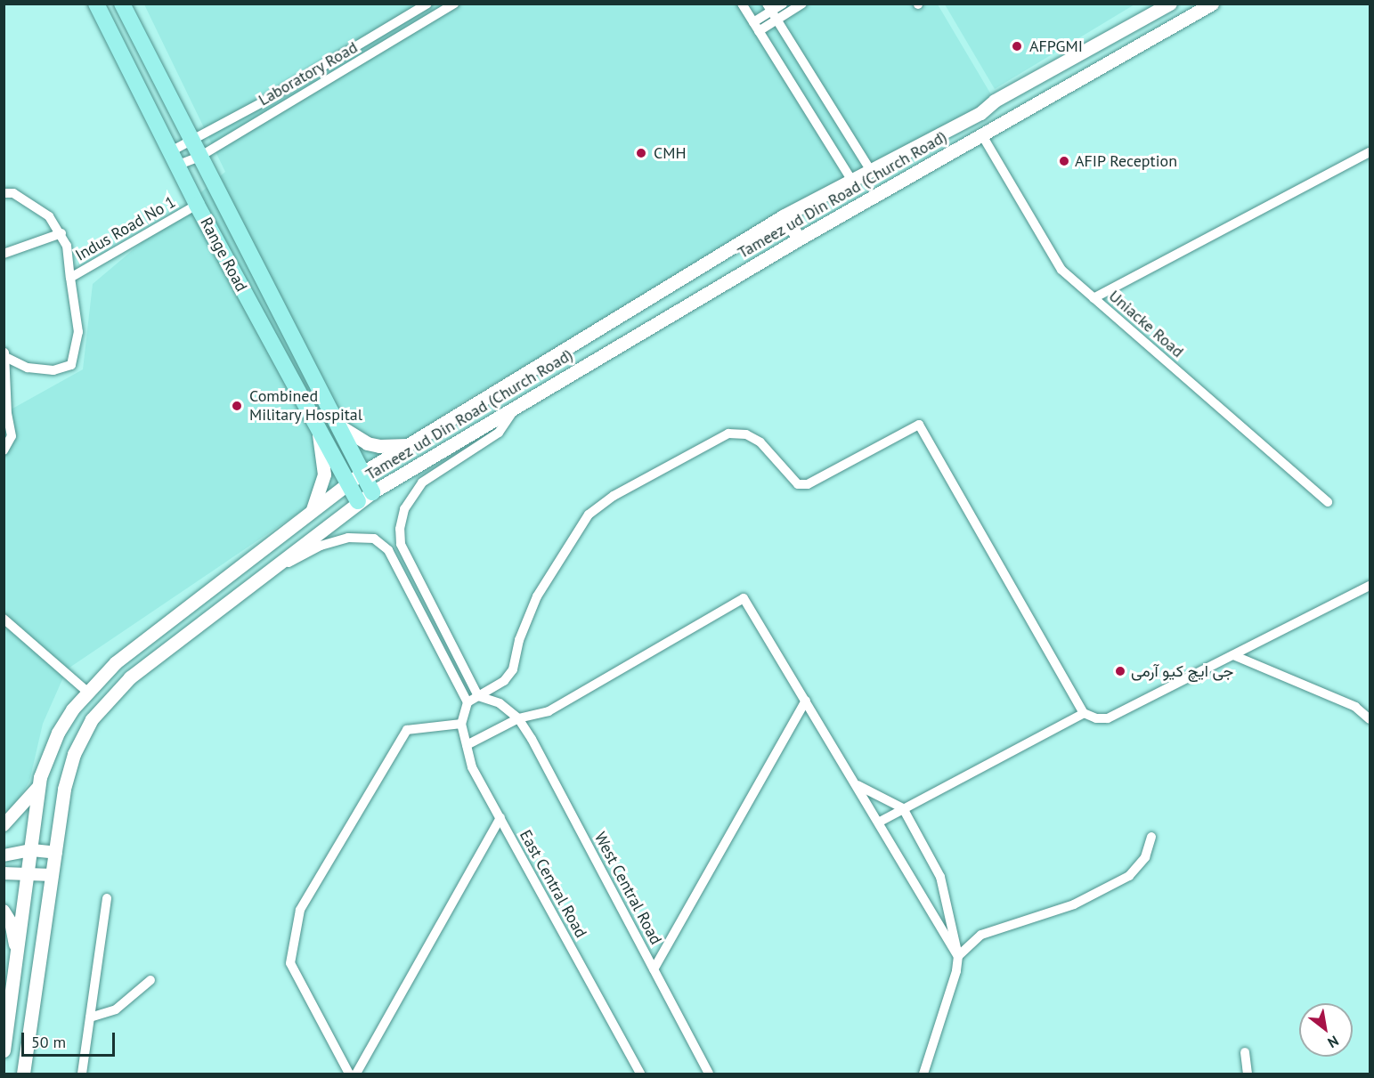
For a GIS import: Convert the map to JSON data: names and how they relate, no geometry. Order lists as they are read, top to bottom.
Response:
{
  "streets": {
    "main road": ["Tameez ud Din Road (Church Road)", "Range Road"],
    "street": [
      "Laboratory Road",
      "Indus Road No 1",
      "Uniacke Road",
      "East Central Road",
      "West Central Road"
    ]
  },
  "crossings": [
    ["Laboratory Road", "Range Road"],
    ["Tameez ud Din Road (Church Road)", "Range Road"],
    ["Tameez ud Din Road (Church Road)", "Uniacke Road"],
    ["Indus Road No 1", "Range Road"]
  ],
  "places": [
    "AFPGMI",
    "CMH",
    "AFIP Reception",
    "Combined Military Hospital",
    "جی ایچ کیو آرمی"
  ],
  "scale_bar": "50 m",
  "north": "bottom right"
}
